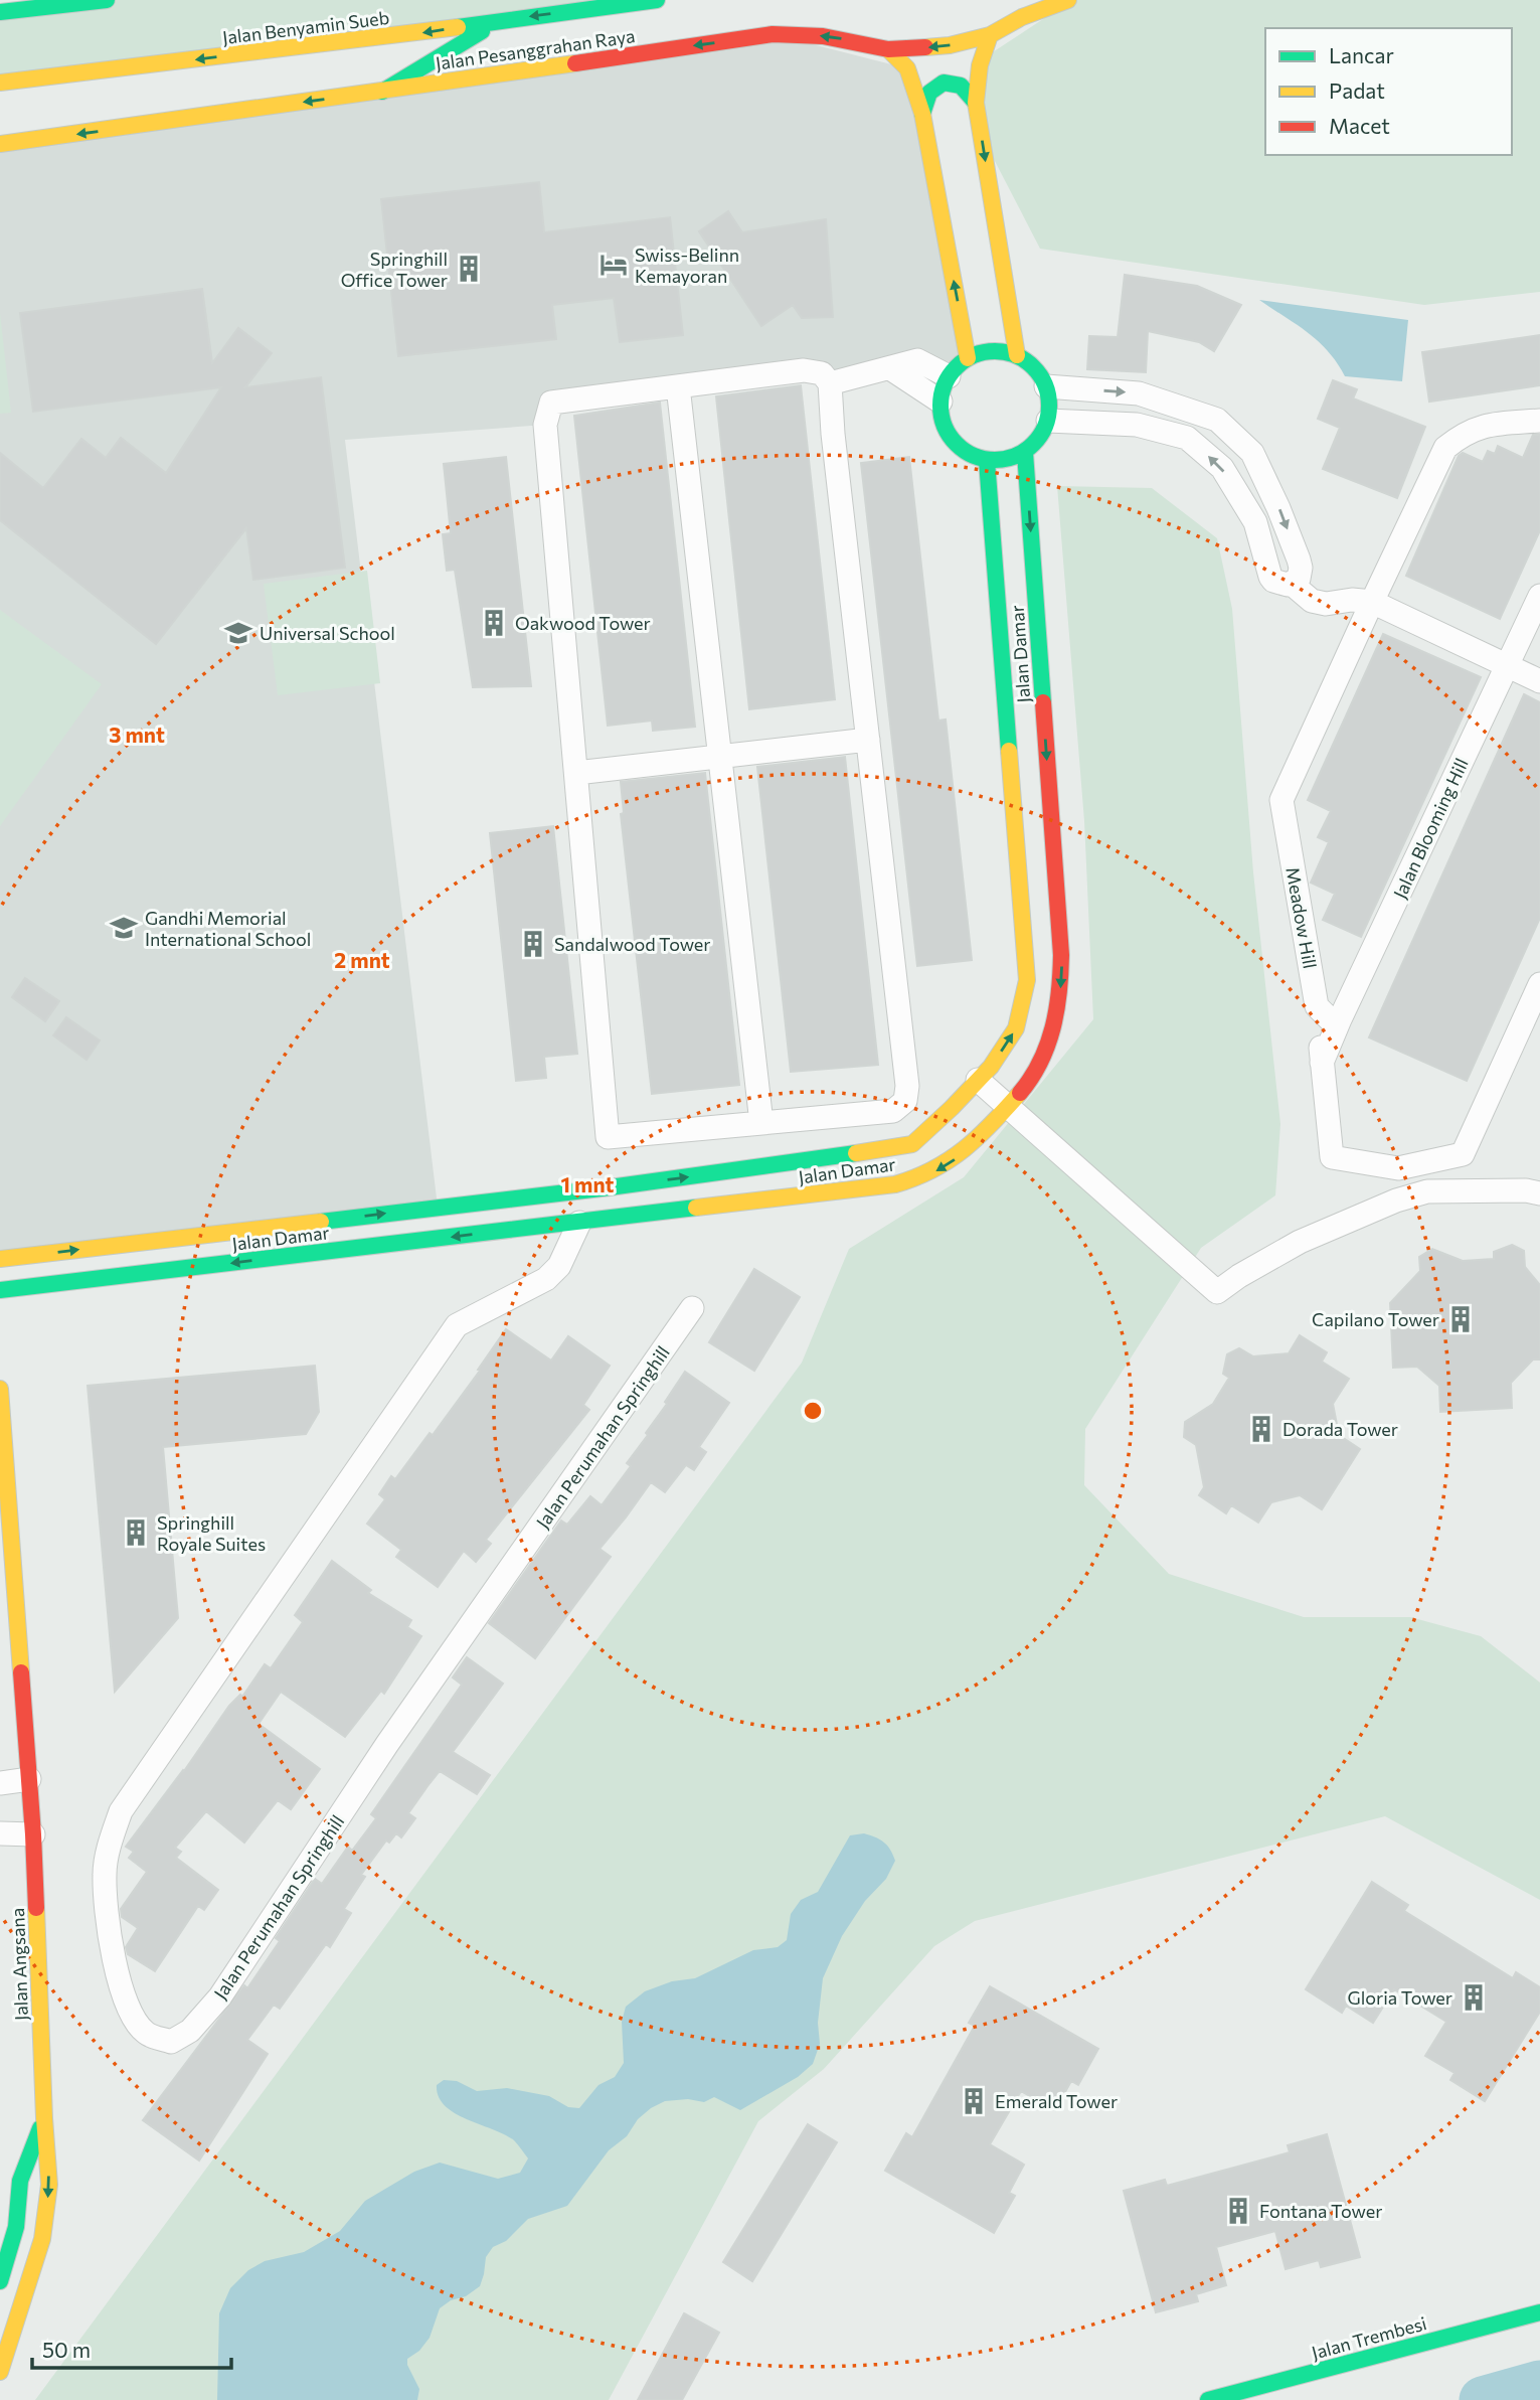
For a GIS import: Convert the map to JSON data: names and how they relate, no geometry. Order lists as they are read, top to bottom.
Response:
{
  "streets": {
    "street": [
      "Jalan Benyamin Sueb",
      "Jalan Pesanggrahan Raya",
      "Jalan Damar",
      "Jalan Blooming Hill",
      "Meadow Hill",
      "Jalan Perumahan Springhill",
      "Jalan Angsana",
      "Jalan Trembesi"
    ]
  },
  "crossings": [
    ["Jalan Damar", "Jalan Perumahan Springhill"],
    ["Jalan Blooming Hill", "Meadow Hill"]
  ],
  "one_way": ["Jalan Pesanggrahan Raya"],
  "places": {
    "hotel": ["Swiss-Belinn Kemayoran"],
    "building": [
      "Springhill Office Tower",
      "Oakwood Tower",
      "Sandalwood Tower",
      "Capilano Tower",
      "Dorada Tower",
      "Springhill Royale Suites",
      "Gloria Tower",
      "Emerald Tower",
      "Fontana Tower"
    ],
    "school or university": ["Universal School", "Gandhi Memorial International School"]
  },
  "legend": ["Lancar", "Padat", "Macet"],
  "scale_bar": "50 m",
  "rings": ["3 mnt", "2 mnt", "1 mnt"]
}
